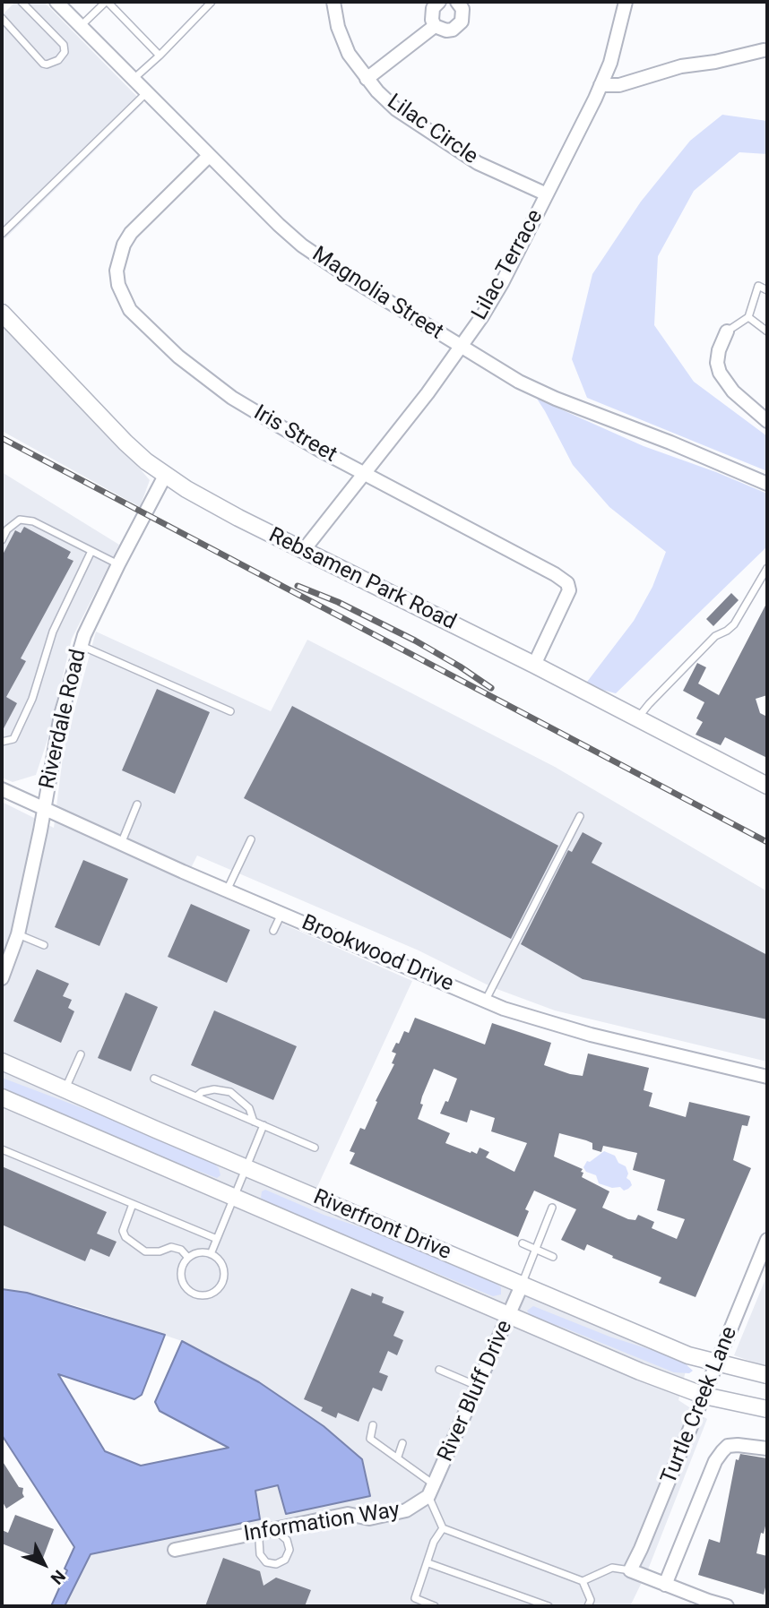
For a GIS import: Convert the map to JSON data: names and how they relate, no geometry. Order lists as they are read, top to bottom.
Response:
{
  "streets": {
    "street": [
      "Lilac Circle",
      "Lilac Terrace",
      "Magnolia Street",
      "Iris Street",
      "Rebsamen Park Road",
      "Riverdale Road",
      "Brookwood Drive",
      "Riverfront Drive",
      "River Bluff Drive",
      "Turtle Creek Lane",
      "Information Way"
    ]
  },
  "crossings": [
    ["Lilac Circle", "Lilac Terrace"],
    ["Lilac Terrace", "Magnolia Street"],
    ["Lilac Terrace", "Iris Street"],
    ["Lilac Terrace", "Rebsamen Park Road"],
    ["Magnolia Street", "Iris Street"],
    ["Iris Street", "Rebsamen Park Road"],
    ["Rebsamen Park Road", "Riverdale Road"],
    ["Riverdale Road", "Brookwood Drive"],
    ["Riverfront Drive", "River Bluff Drive"],
    ["Riverfront Drive", "Turtle Creek Lane"],
    ["River Bluff Drive", "Information Way"]
  ],
  "north": "bottom right"
}
